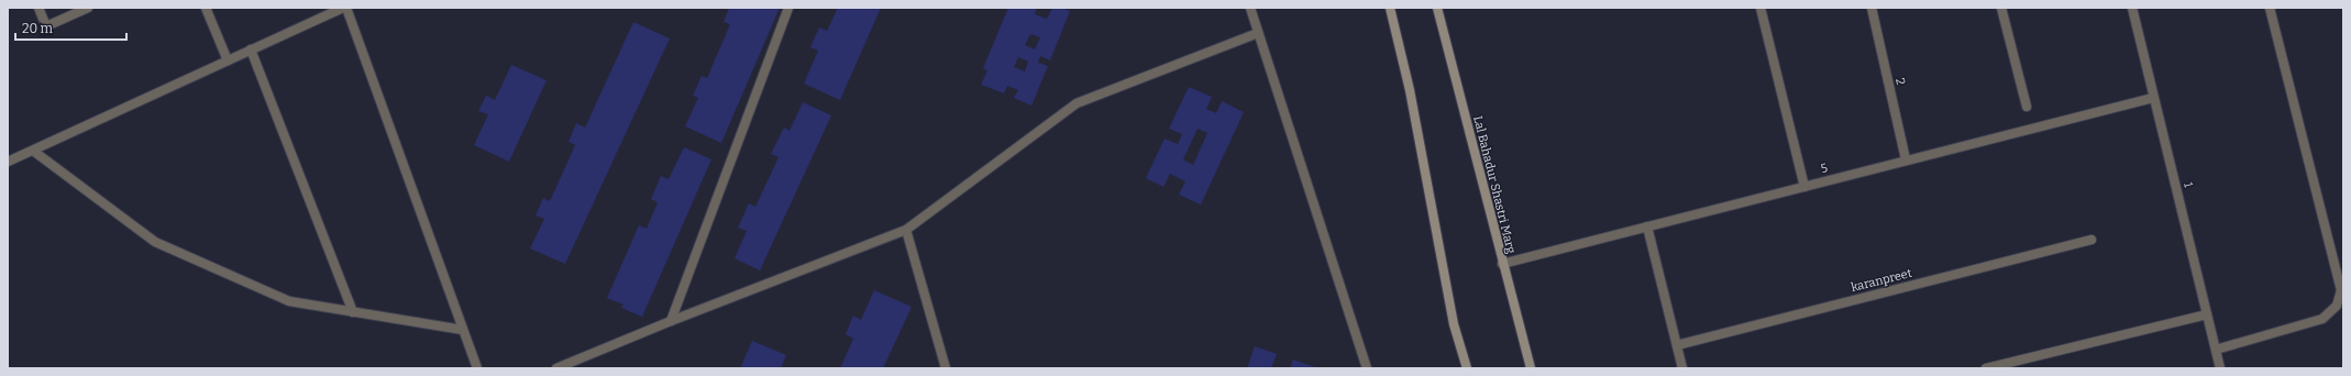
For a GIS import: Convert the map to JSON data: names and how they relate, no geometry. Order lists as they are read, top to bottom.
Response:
{
  "streets": {
    "main road": ["Lal Bahadur Shastri Marg"],
    "street": [
      "2",
      "5",
      "1",
      "karanpreet"
    ]
  },
  "crossings": [
    ["2", "5"],
    ["5", "Lal Bahadur Shastri Marg"],
    ["5", "1"]
  ],
  "scale_bar": "20 m"
}
